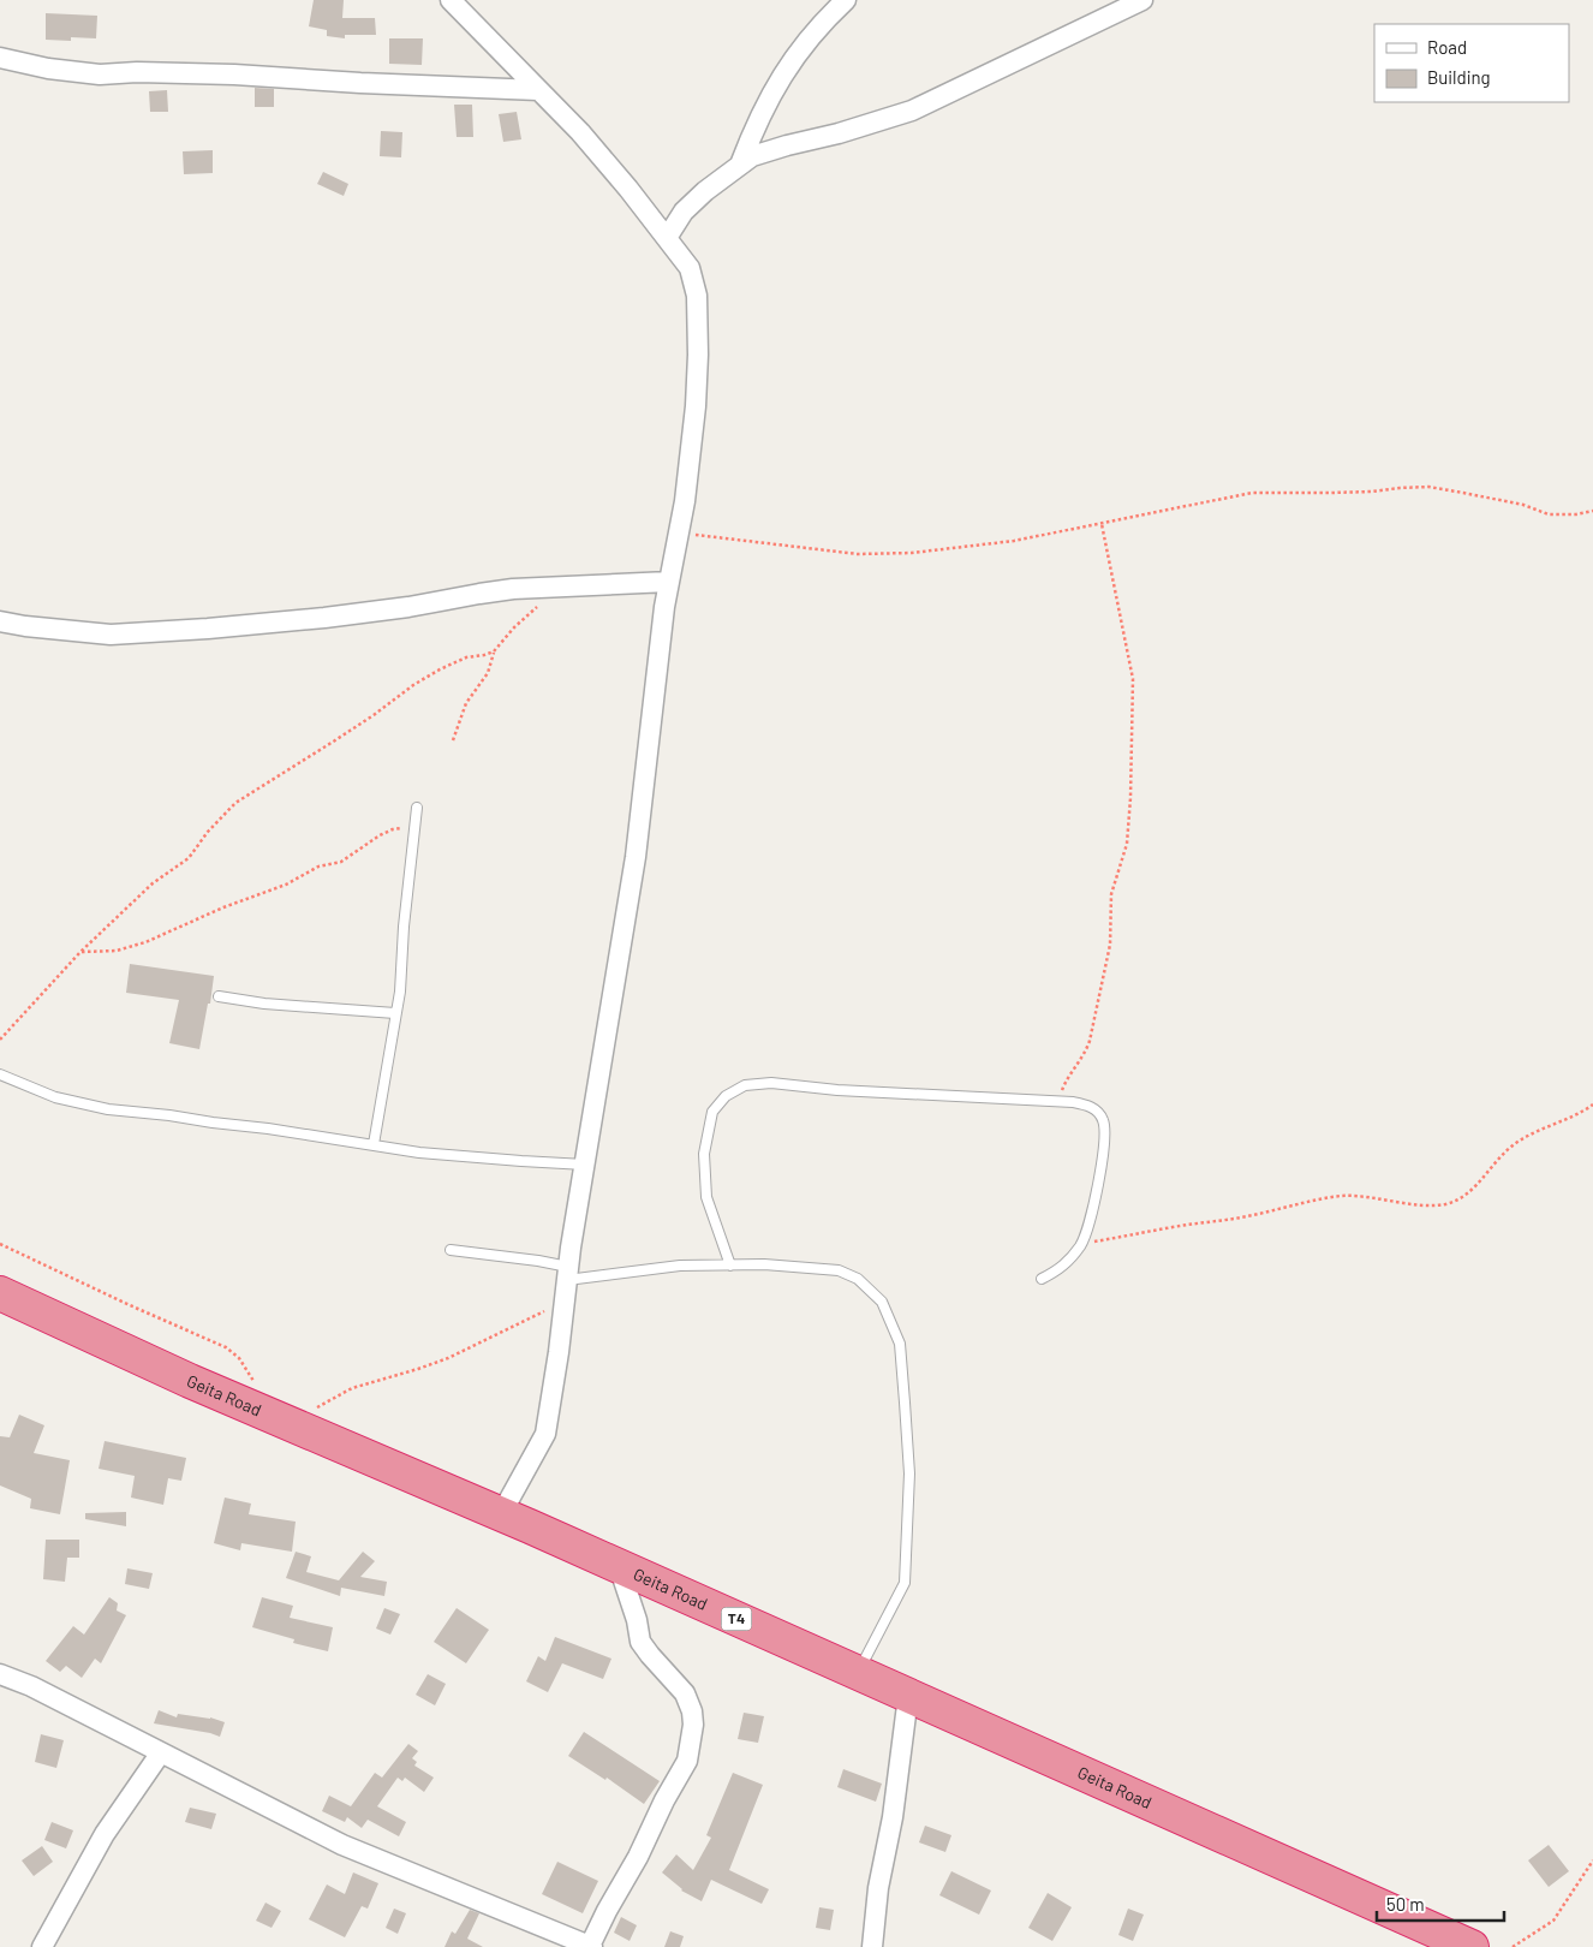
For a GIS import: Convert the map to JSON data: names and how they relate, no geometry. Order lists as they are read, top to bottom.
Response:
{
  "streets": {
    "highway": ["Geita Road", "T4"]
  },
  "legend": ["Road", "Building"],
  "scale_bar": "50 m"
}
